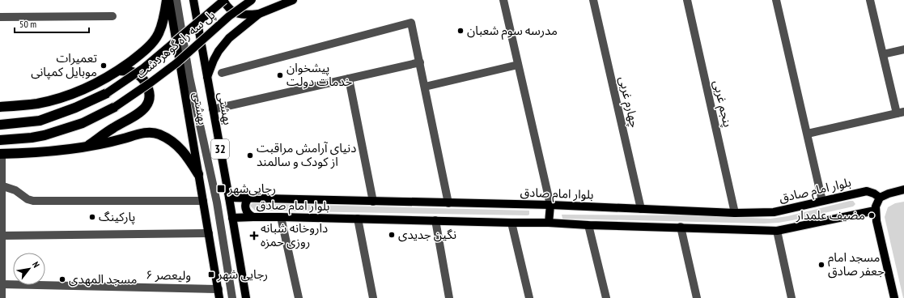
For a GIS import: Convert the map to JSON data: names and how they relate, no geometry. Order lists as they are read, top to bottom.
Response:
{
  "streets": {
    "main road": [
      "پل سه راه گوهردشت",
      "بهشتی",
      "بهشتى",
      "32",
      "بلوار امام صادق"
    ],
    "street": ["چهارم غربی", "پنجم غربی", "ولیعصر ۶"]
  },
  "crossings": [
    ["چهارم غربی", "بلوار امام صادق"],
    ["پنجم غربی", "بلوار امام صادق"],
    ["بهشتی", "ولیعصر ۶"],
    ["بهشتى", "بلوار امام صادق"]
  ],
  "places": {
    "other": [
      "مدرسه سوم شعبان",
      "تعمیرات موبایل کمپانی",
      "پیشخوان خدمات دولت",
      "دنیای آرامش مراقبت از کودک و سالمند",
      "مضیف علمدار",
      "پارکینگ",
      "نگین جدیدی",
      "مسجد امام جعفر صادق",
      "مسجد المهدی"
    ],
    "transit": ["رجایی‌شهر", "رجایی شهر"],
    "health": ["داروخانه شبانه روزی حمزه"]
  },
  "scale_bar": "50 m",
  "north": "top right"
}
